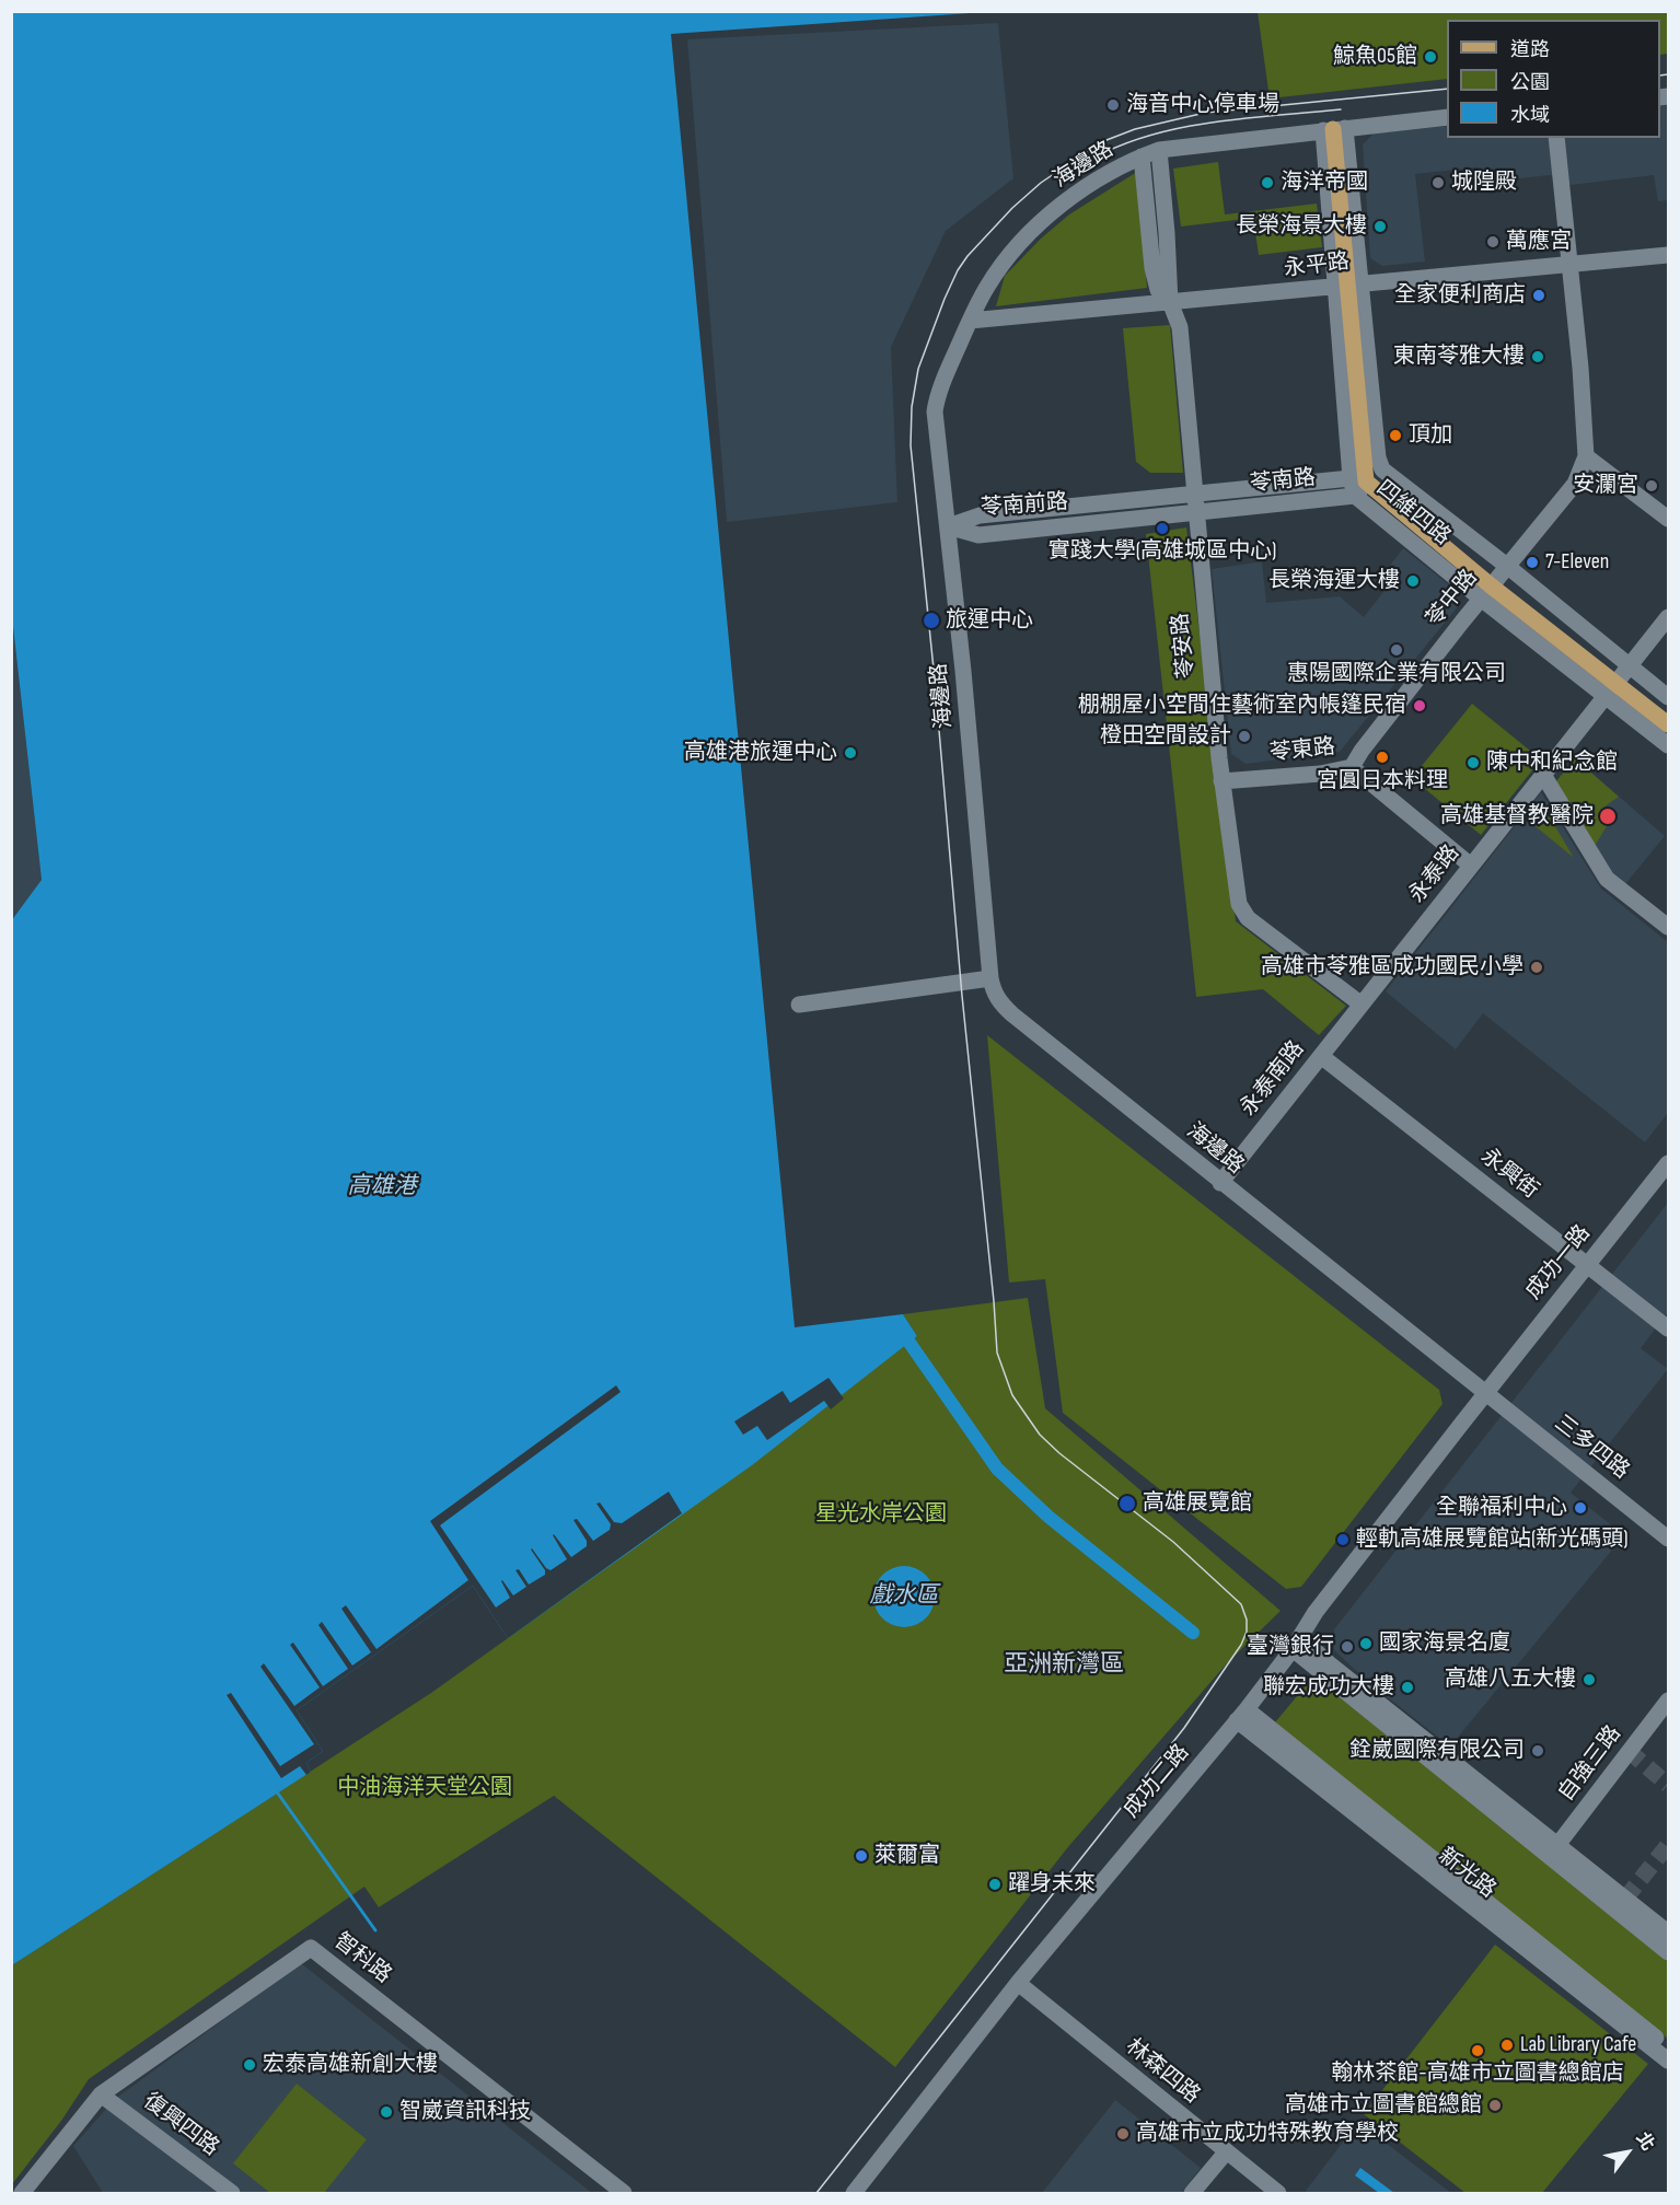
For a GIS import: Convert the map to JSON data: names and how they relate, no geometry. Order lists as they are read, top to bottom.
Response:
{
  "streets": {
    "main road": ["四維四路"],
    "street": [
      "海邊路",
      "永平路",
      "苓南路",
      "苓南前路",
      "苓中路",
      "苓安路",
      "苓東路",
      "永泰路",
      "永泰南路",
      "永興街",
      "成功一路",
      "三多四路",
      "自強三路",
      "成功二路",
      "新光路",
      "智科路",
      "林森四路",
      "復興四路"
    ]
  },
  "crossings": [
    ["海邊路", "永平路"],
    ["海邊路", "苓南前路"],
    ["海邊路", "四維四路"],
    ["海邊路", "苓安路"],
    ["海邊路", "永泰南路"],
    ["海邊路", "成功一路"],
    ["海邊路", "三多四路"],
    ["海邊路", "成功二路"],
    ["永平路", "四維四路"],
    ["永平路", "苓中路"],
    ["永平路", "苓安路"],
    ["苓南路", "苓南前路"],
    ["苓南路", "四維四路"],
    ["苓南路", "苓安路"],
    ["苓南前路", "苓安路"],
    ["四維四路", "苓中路"],
    ["四維四路", "永泰路"],
    ["苓中路", "苓東路"],
    ["苓安路", "苓東路"],
    ["苓安路", "永泰路"],
    ["苓安路", "永泰南路"],
    ["苓東路", "永泰路"],
    ["永泰路", "永泰南路"],
    ["永泰南路", "永興街"],
    ["永興街", "成功一路"],
    ["成功一路", "三多四路"],
    ["成功一路", "成功二路"],
    ["三多四路", "成功二路"],
    ["成功二路", "新光路"],
    ["成功二路", "林森四路"],
    ["智科路", "復興四路"]
  ],
  "districts": ["亞洲新灣區"],
  "water": ["高雄港", "戲水區"],
  "parks": ["星光水岸公園", "中油海洋天堂公園"],
  "places": [
    "鯨魚05館",
    "海音中心停車場",
    "海洋帝國",
    "城隍殿",
    "長榮海景大樓",
    "萬應宮",
    "全家便利商店",
    "東南苓雅大樓",
    "頂加",
    "安瀾宮",
    "實踐大學(高雄城區中心)",
    "7-Eleven",
    "長榮海運大樓",
    "旅運中心",
    "惠陽國際企業有限公司",
    "棚棚屋小空間住藝術室內帳篷民宿",
    "橙田空間設計",
    "高雄港旅運中心",
    "宮圓日本料理",
    "陳中和紀念館",
    "高雄基督教醫院",
    "高雄市苓雅區成功國民小學",
    "高雄展覽館",
    "全聯福利中心",
    "輕軌高雄展覽館站(新光碼頭)",
    "國家海景名廈",
    "臺灣銀行",
    "高雄八五大樓",
    "聯宏成功大樓",
    "銓崴國際有限公司",
    "萊爾富",
    "躍身未來",
    "Lab Library Cafe",
    "翰林茶館-高雄市立圖書總館店",
    "宏泰高雄新創大樓",
    "高雄市立圖書館總館",
    "智崴資訊科技",
    "高雄市立成功特殊教育學校"
  ],
  "legend": ["道路", "公園", "水域"],
  "north": "top right"
}
